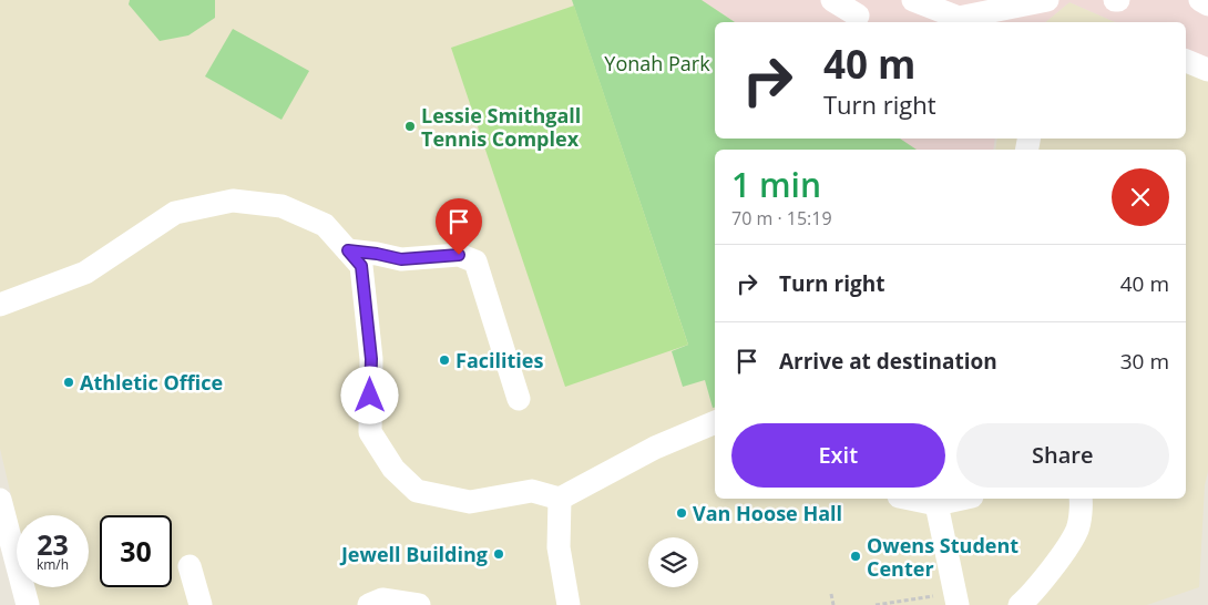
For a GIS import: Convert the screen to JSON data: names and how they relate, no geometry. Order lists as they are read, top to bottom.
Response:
{
  "parks": ["Yonah Park"],
  "places": [
    "Lessie Smithgall Tennis Complex",
    "Facilities",
    "Athletic Office",
    "Van Hoose Hall",
    "Jewell Building",
    "Owens Student Center"
  ],
  "page": {
    "turn": ["40 m", "Turn right"],
    "heading": ["1 min", "70 m · 15:19"],
    "list": [
      {
        "name": "Turn right",
        "value": "40 m"
      },
      {
        "name": "Arrive at destination",
        "value": "30 m"
      }
    ],
    "buttons": ["Exit", "Share"],
    "speed": "23 km/h",
    "limit": "30"
  }
}
